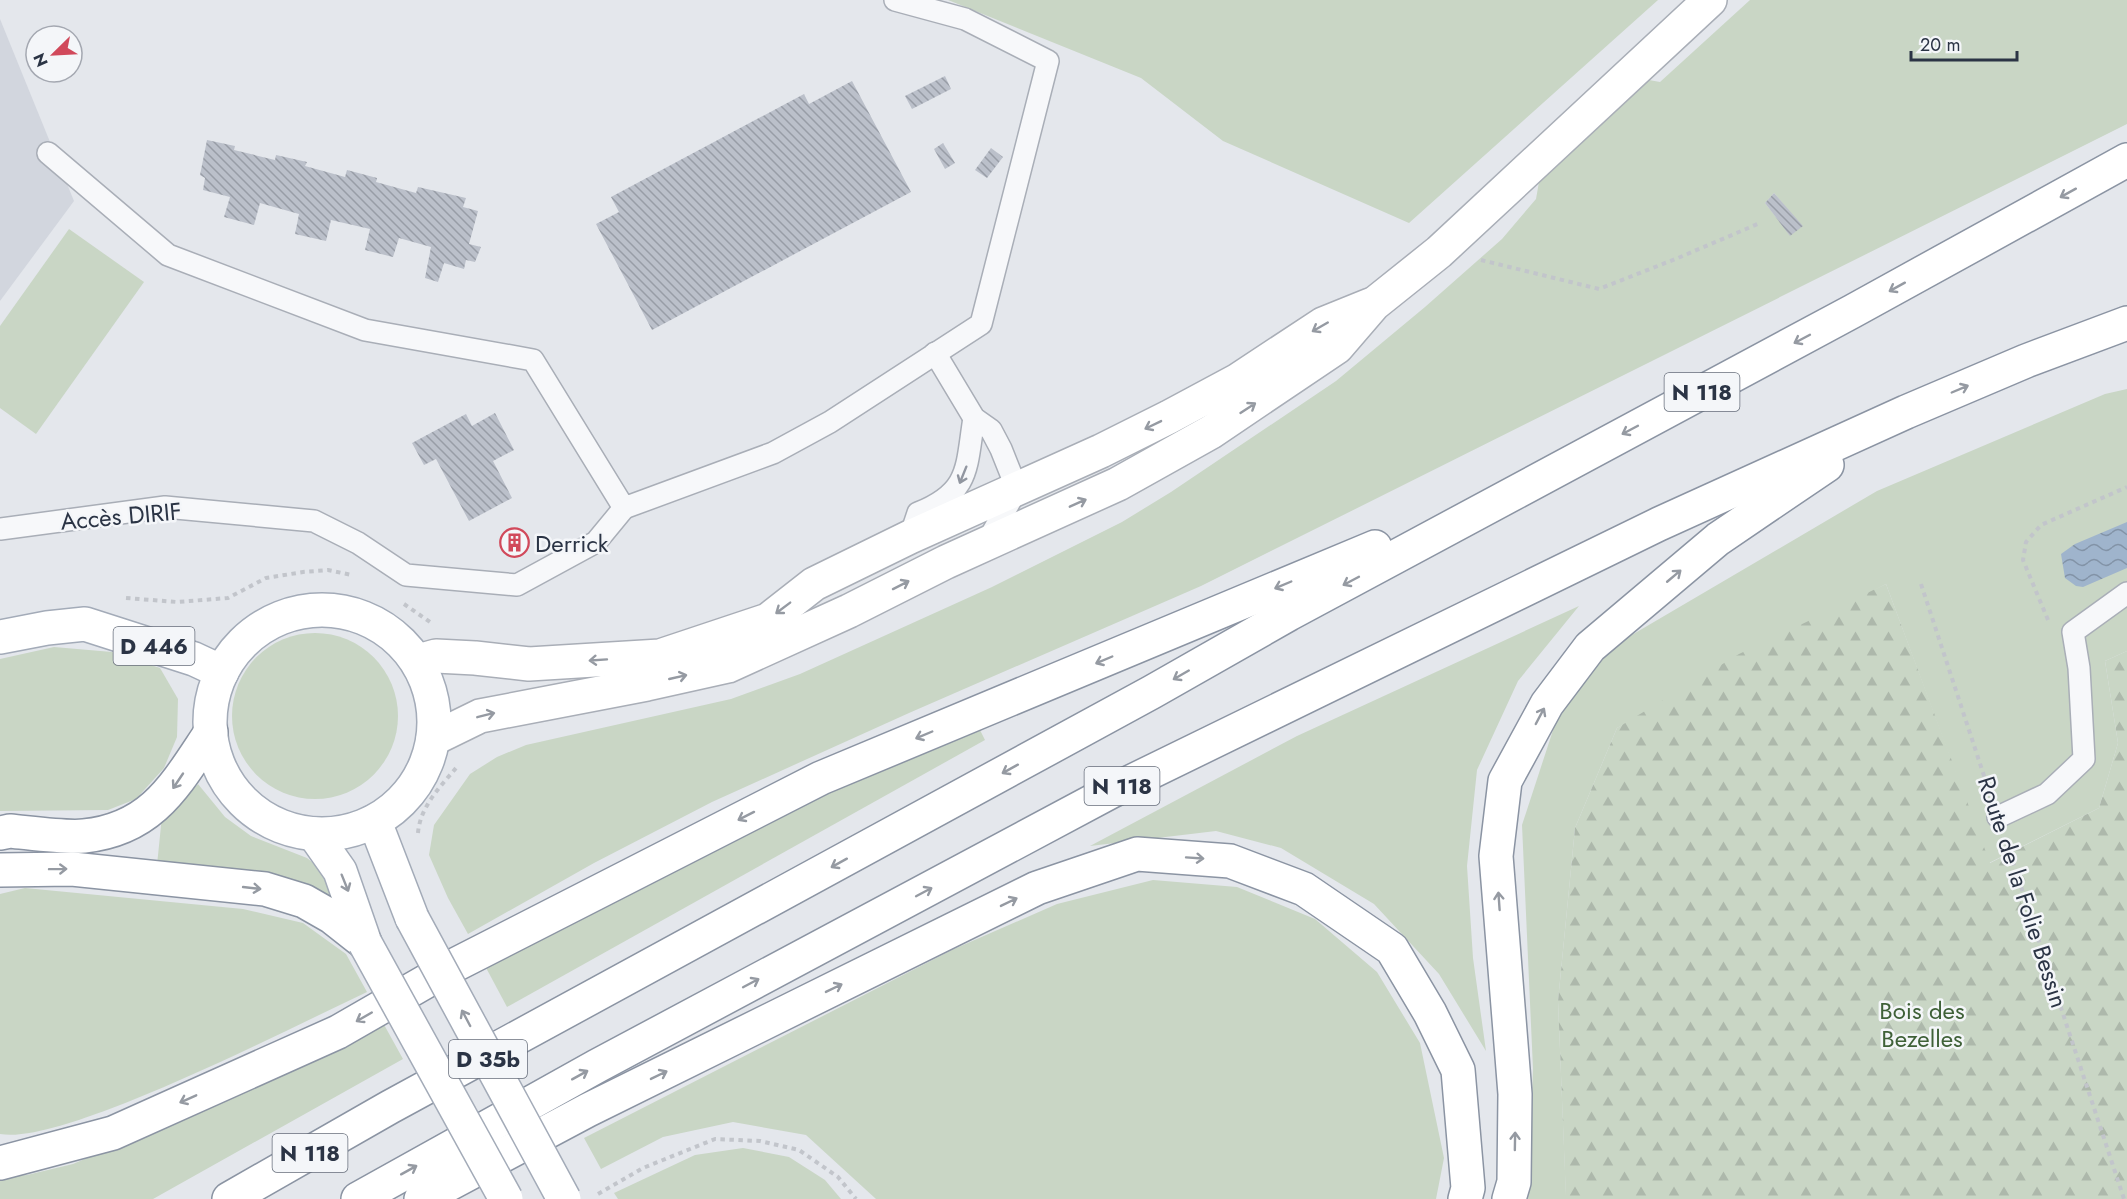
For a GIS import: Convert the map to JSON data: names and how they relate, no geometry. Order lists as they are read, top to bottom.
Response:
{
  "streets": {
    "main road": ["N 118", "D 446", "D 35b"],
    "lane": ["Accès DIRIF"],
    "path": ["Route de la Folie Bessin"]
  },
  "parks": ["Bois des Bezelles"],
  "places": {
    "building": ["Derrick"]
  },
  "scale_bar": "20 m",
  "north": "bottom left"
}
